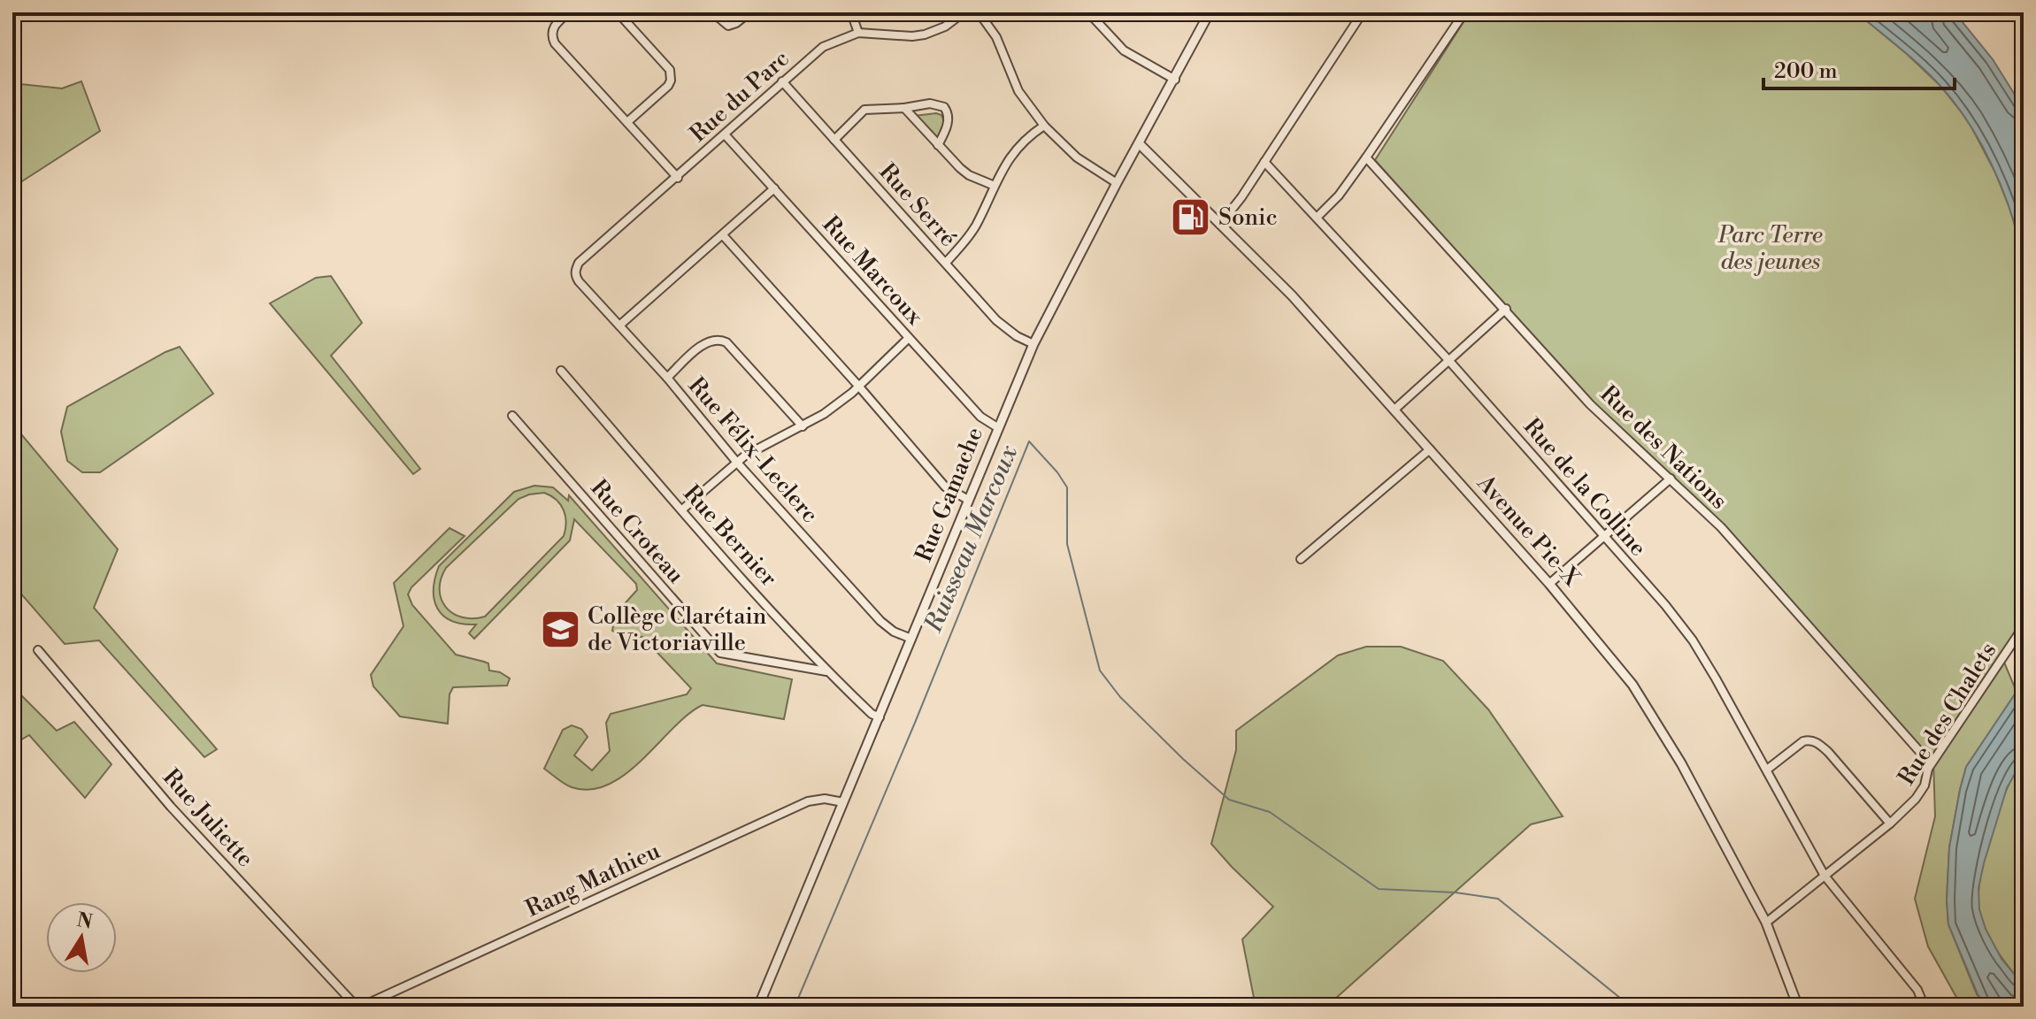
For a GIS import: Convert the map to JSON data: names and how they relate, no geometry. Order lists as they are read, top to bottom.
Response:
{
  "streets": {
    "street": [
      "Rue du Parc",
      "Rue Serré",
      "Rue Marcoux",
      "Rue des Nations",
      "Rue Félix-Leclerc",
      "Rue de la Colline",
      "Rue Gamache",
      "Avenue Pie-X",
      "Rue Croteau",
      "Rue Bernier",
      "Rue des Chalets",
      "Rue Juliette",
      "Rang Mathieu"
    ]
  },
  "crossings": [
    ["Rue du Parc", "Rue Serré"],
    ["Rue du Parc", "Rue Marcoux"],
    ["Rue du Parc", "Rue Félix-Leclerc"],
    ["Rue Serré", "Rue Gamache"],
    ["Rue Marcoux", "Rue Gamache"],
    ["Rue des Nations", "Rue des Chalets"],
    ["Rue Félix-Leclerc", "Rue Gamache"],
    ["Rue de la Colline", "Rue des Chalets"],
    ["Rue Gamache", "Avenue Pie-X"],
    ["Rue Gamache", "Rue Bernier"],
    ["Rue Gamache", "Rang Mathieu"],
    ["Avenue Pie-X", "Rue des Chalets"],
    ["Rue Croteau", "Rue Bernier"],
    ["Rue Juliette", "Rang Mathieu"]
  ],
  "water": ["Ruisseau Marcoux"],
  "parks": ["Parc Terre des jeunes"],
  "places": {
    "fuel station": ["Sonic"],
    "school or university": ["Collège Clarétain de Victoriaville"]
  },
  "scale_bar": "200 m",
  "north": "top"
}
